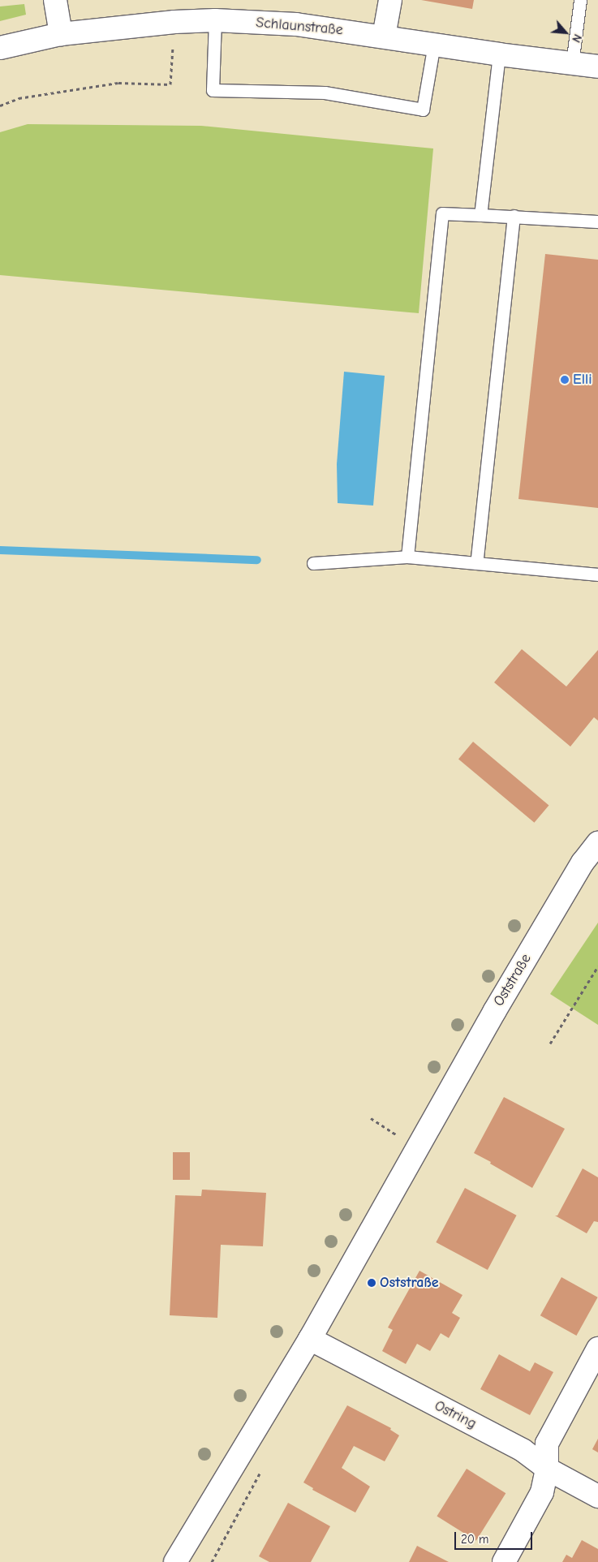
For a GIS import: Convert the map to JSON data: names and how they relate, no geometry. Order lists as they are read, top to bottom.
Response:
{
  "streets": {
    "street": ["Schlaunstraße", "Oststraße", "Ostring"]
  },
  "crossings": [
    ["Oststraße", "Ostring"]
  ],
  "places": ["Elli", "Oststraße"],
  "scale_bar": "20 m",
  "north": "bottom right"
}
